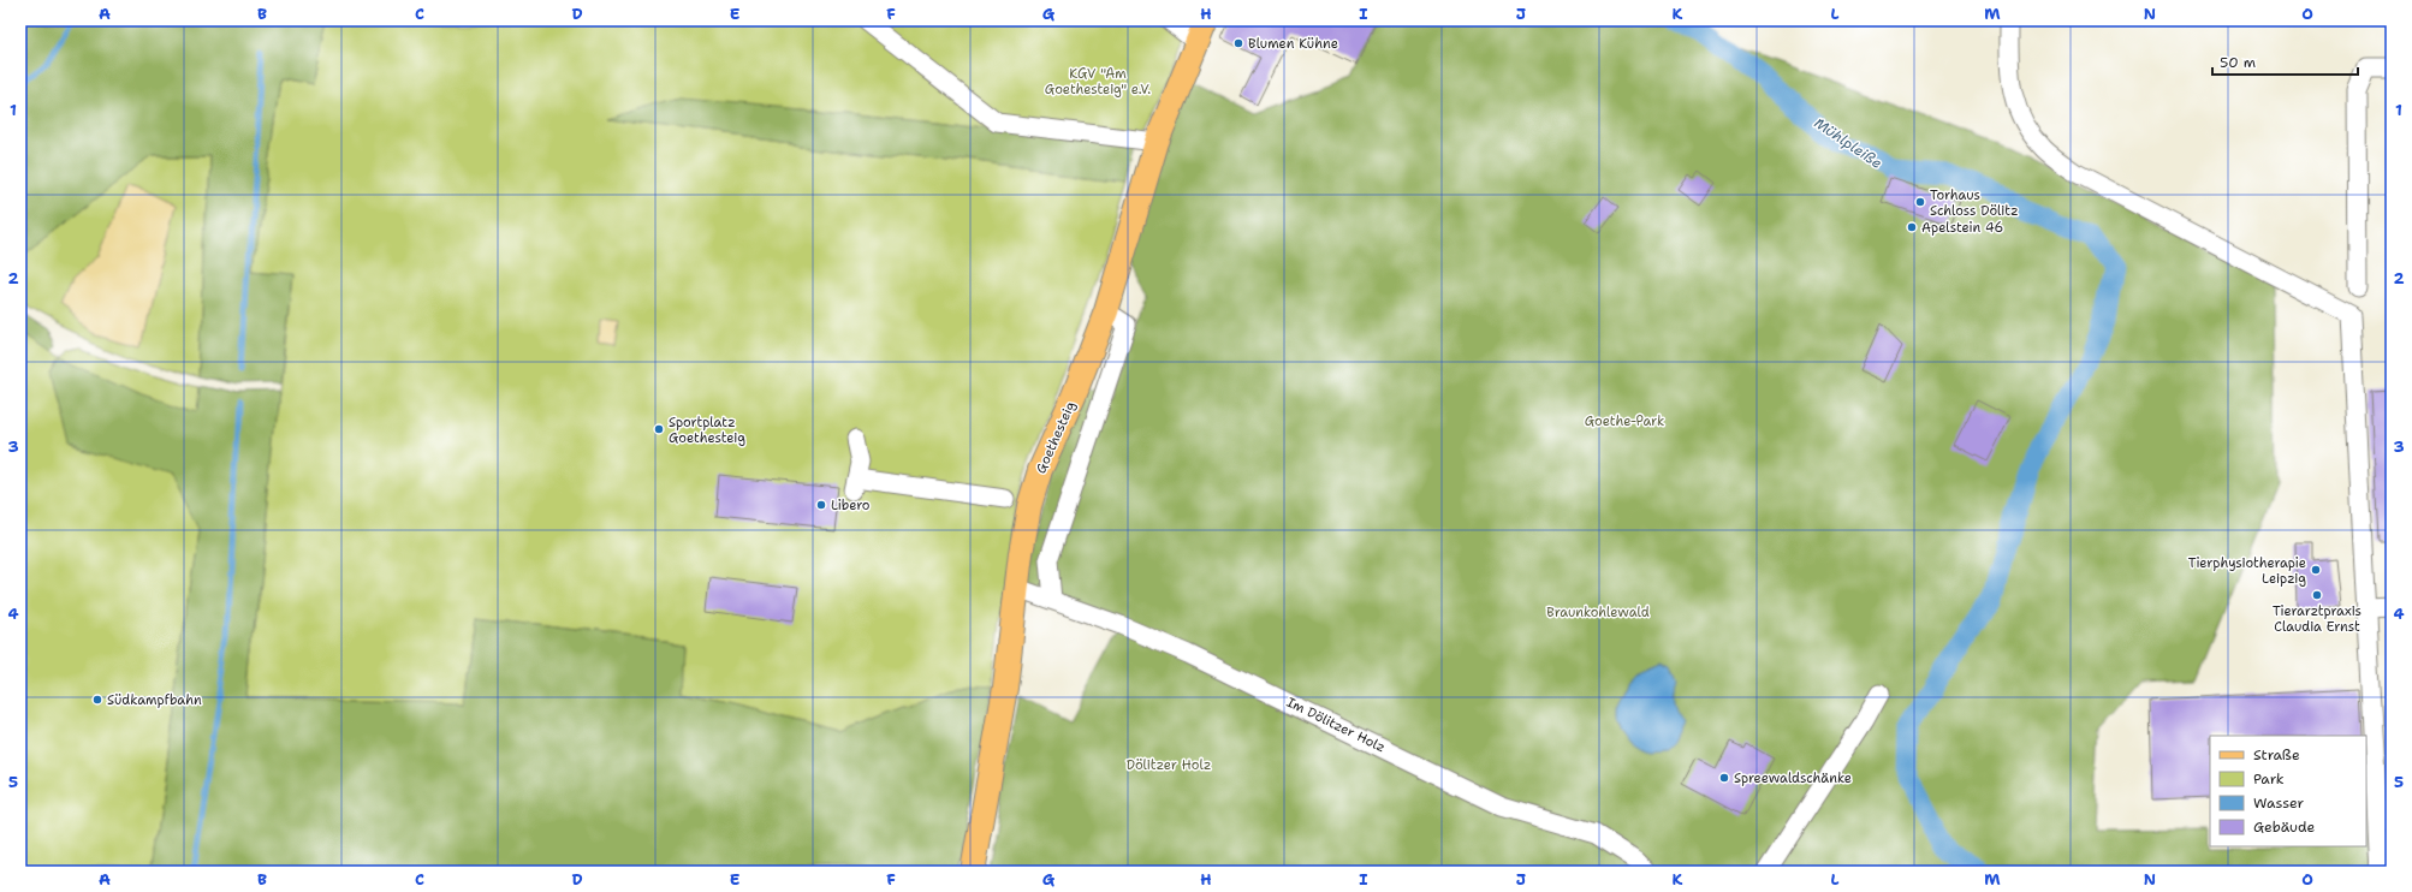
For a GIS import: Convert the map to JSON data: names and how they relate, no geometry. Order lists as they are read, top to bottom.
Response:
{
  "streets": {
    "main road": ["Goethesteig"],
    "lane": ["Im Dölitzer Holz"]
  },
  "crossings": [
    ["Goethesteig", "Im Dölitzer Holz"]
  ],
  "water": ["Mühlpleiße"],
  "parks": [
    "KGV \"Am Goethesteig\" e.V.",
    "Goethe-Park",
    "Braunkohlewald",
    "Dölitzer Holz"
  ],
  "places": [
    "Blumen Kühne",
    "Torhaus Schloss Dölitz",
    "Apelstein 46",
    "Sportplatz Goethesteig",
    "Libero",
    "Tierphysiotherapie Leipzig",
    "Tierarztpraxis Claudia Ernst",
    "Südkampfbahn",
    "Spreewaldschänke"
  ],
  "legend": [
    "Straße",
    "Park",
    "Wasser",
    "Gebäude"
  ],
  "scale_bar": "50 m",
  "grid": {
    "columns": [
      "A",
      "B",
      "C",
      "D",
      "E",
      "F",
      "G",
      "H",
      "I",
      "J",
      "K",
      "L",
      "M",
      "N",
      "O"
    ],
    "rows": [
      "1",
      "2",
      "3",
      "4",
      "5"
    ]
  }
}
